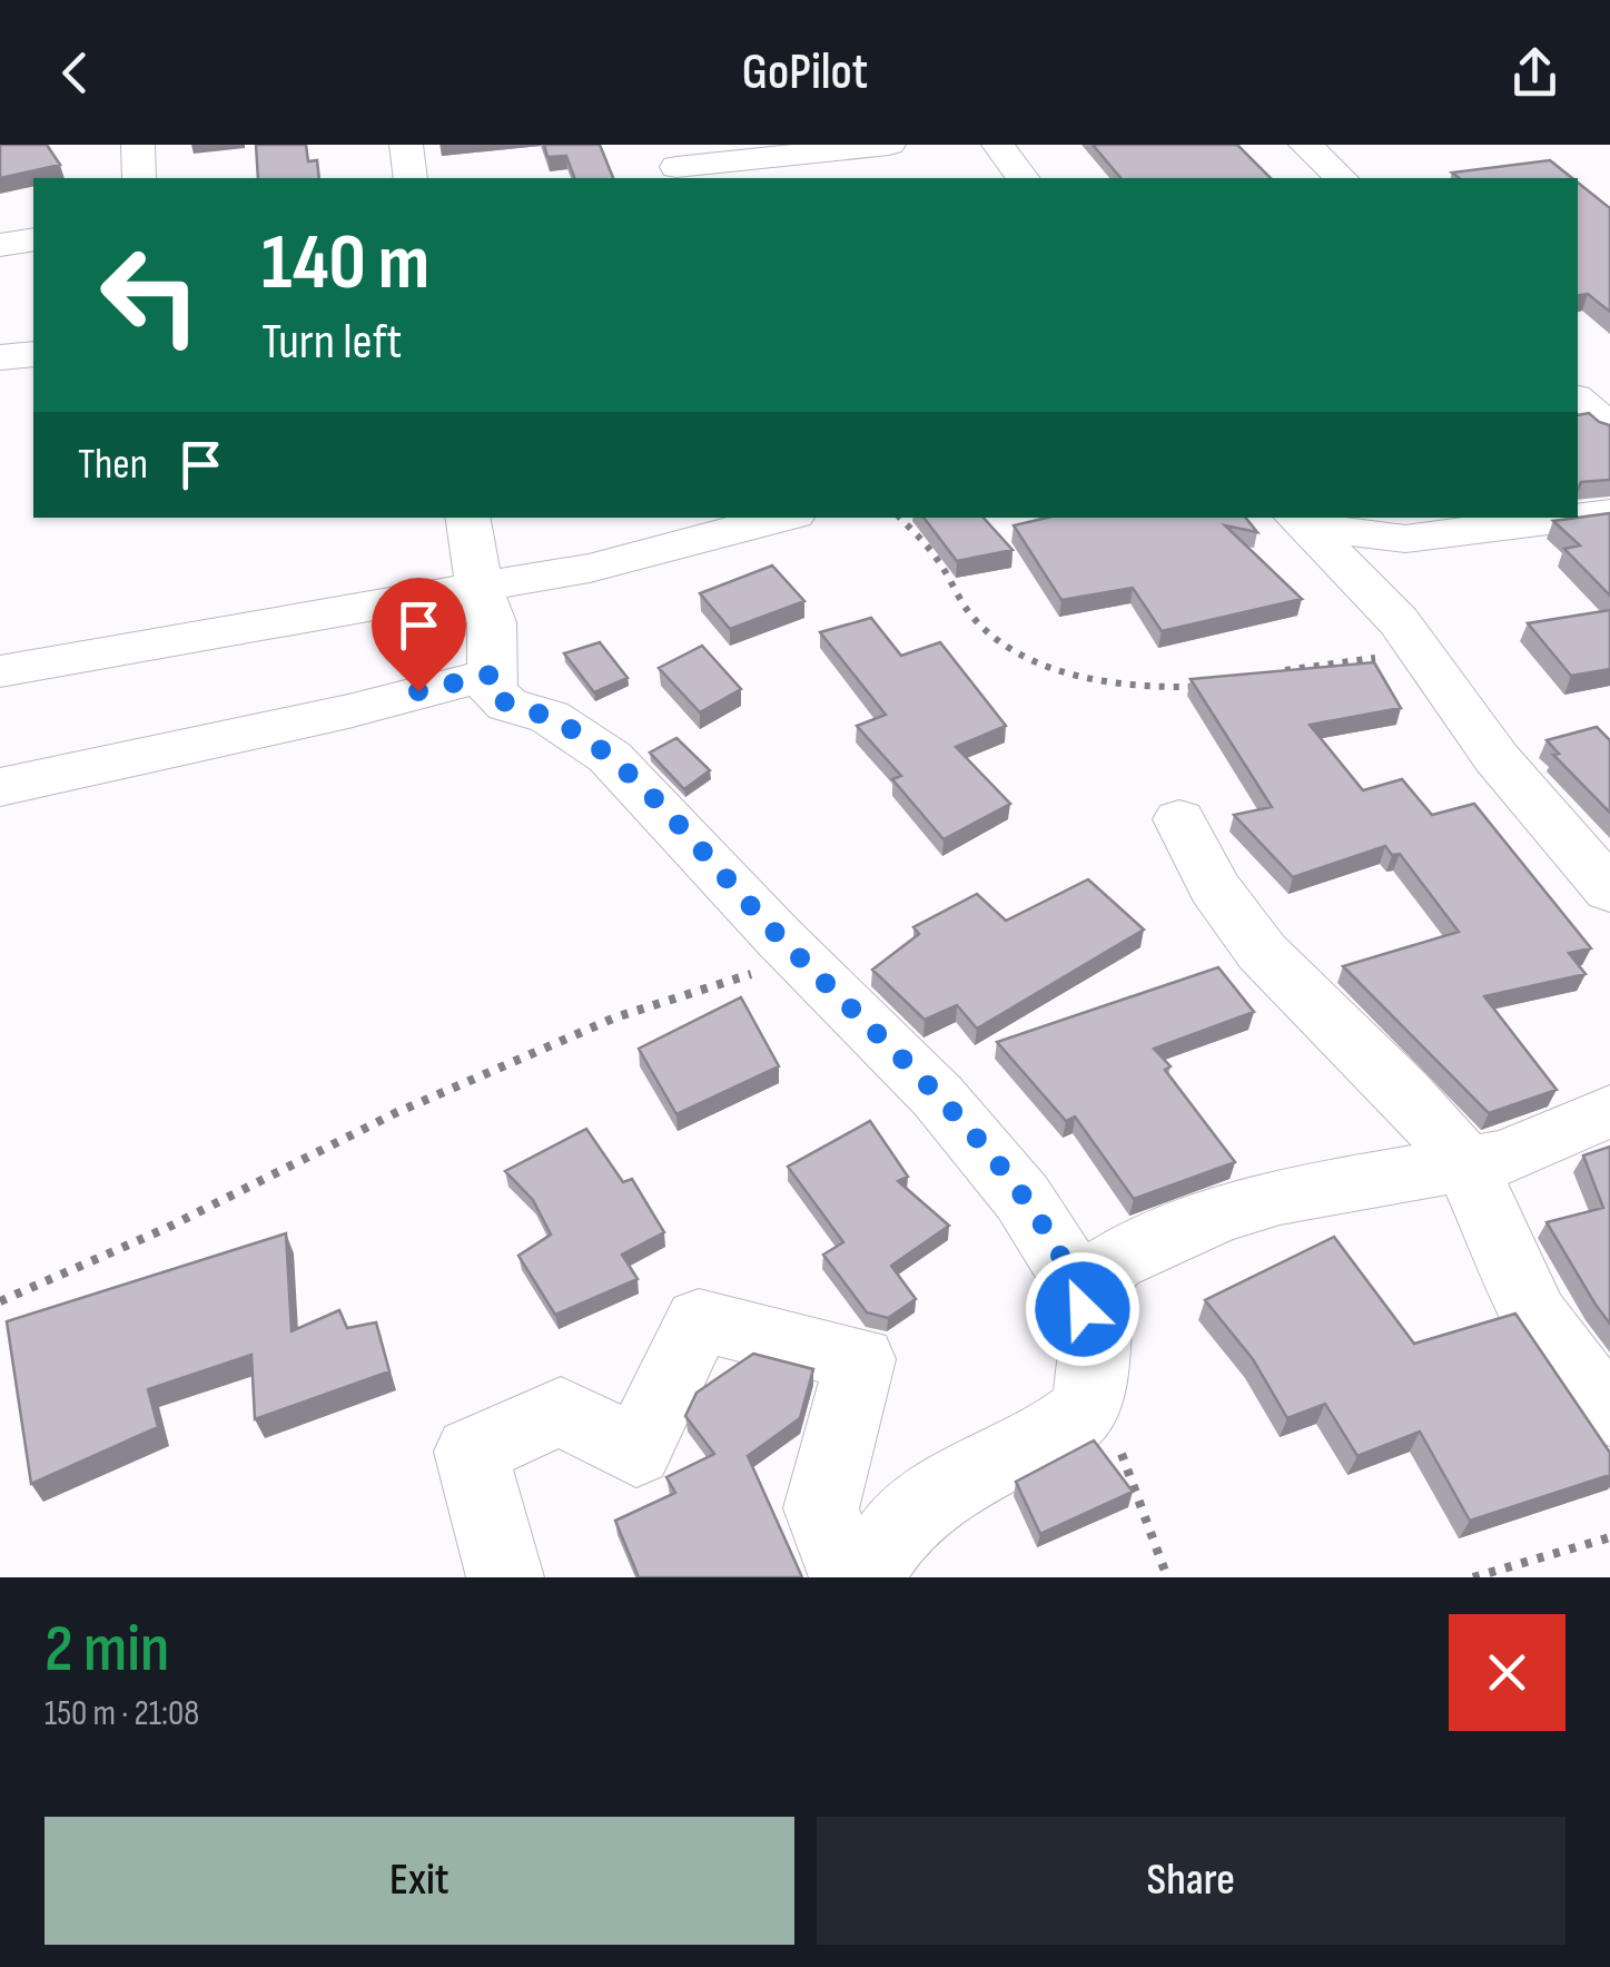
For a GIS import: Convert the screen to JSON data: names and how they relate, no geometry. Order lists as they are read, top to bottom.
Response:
{
  "page": {
    "header": "GoPilot",
    "turn": ["140 m", "Turn left"],
    "then": "Then",
    "heading": ["2 min", "150 m · 21:08"],
    "buttons": ["Exit", "Share"]
  }
}
